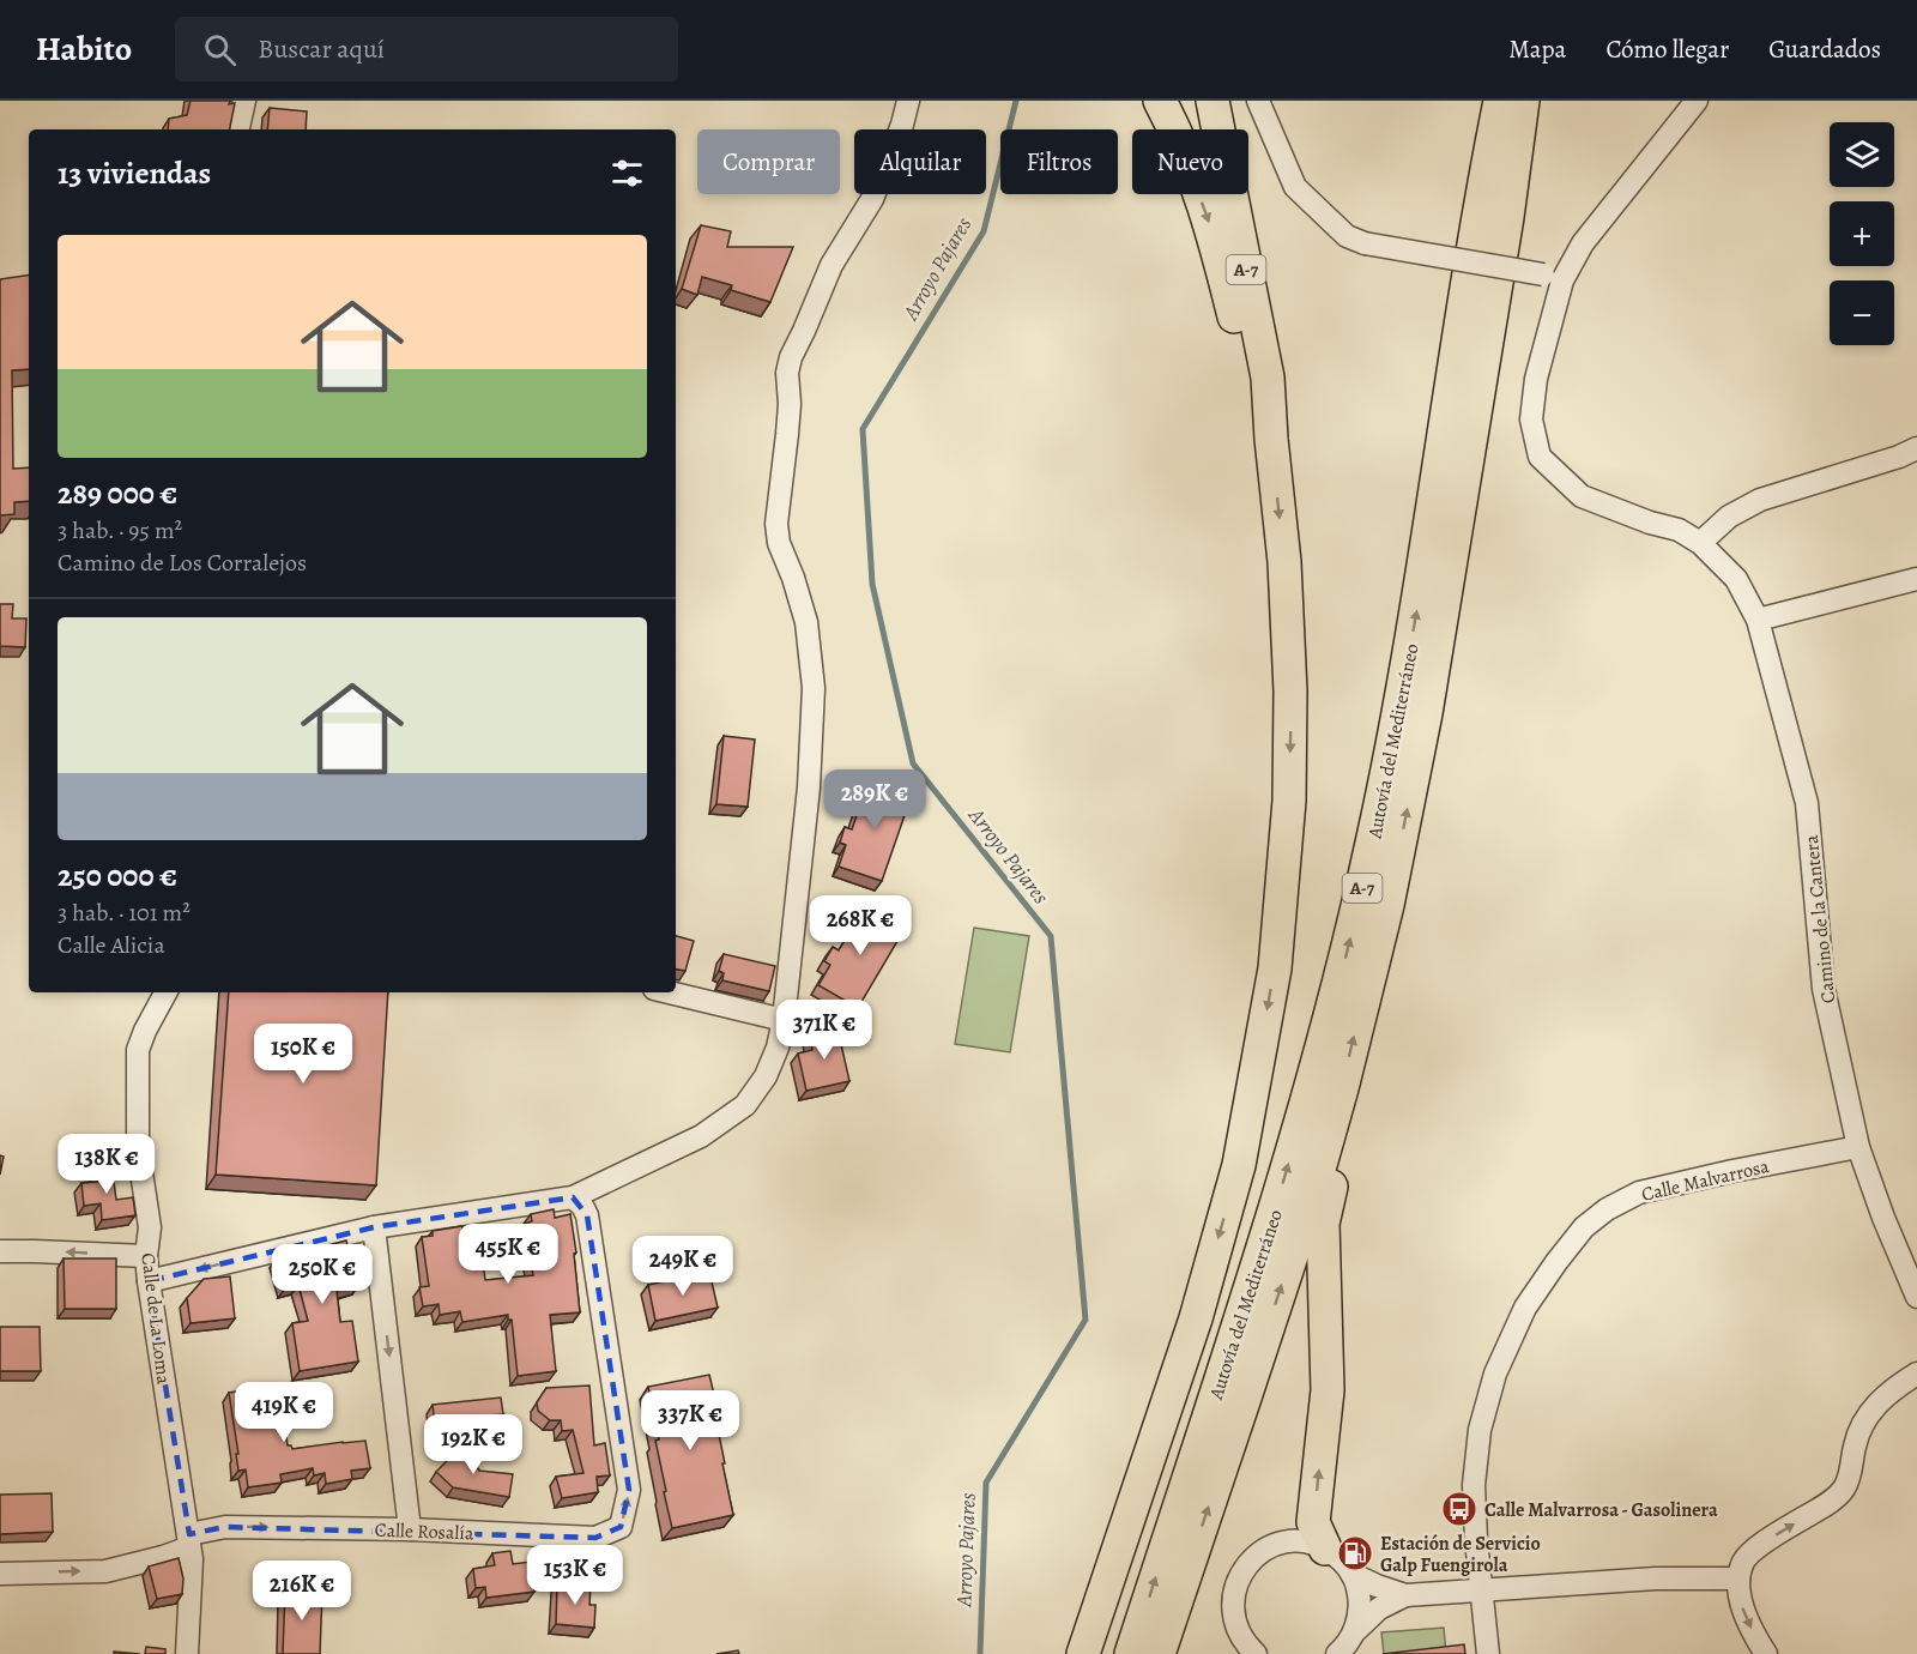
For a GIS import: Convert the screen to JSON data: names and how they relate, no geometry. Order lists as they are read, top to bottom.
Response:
{
  "streets": {
    "highway": ["A-7", "Autovía del Mediterráneo"],
    "street": [
      "Camino de la Cantera",
      "Calle Malvarrosa",
      "Calle de La Loma",
      "Calle Rosalía"
    ]
  },
  "crossings": [
    ["Camino de la Cantera", "Calle Malvarrosa"],
    ["Calle de La Loma", "Calle Rosalía"]
  ],
  "water": ["Arroyo Pajares"],
  "places": {
    "bus stop": ["Calle Malvarrosa - Gasolinera"],
    "fuel station": ["Estación de Servicio Galp Fuengirola"]
  },
  "page": {
    "header": "Habito",
    "search": "Buscar aquí",
    "nav": ["Mapa", "Cómo llegar", "Guardados"],
    "map_buttons": ["+", "−"],
    "chip": [
      "Comprar",
      "Alquilar",
      "Filtros",
      "Nuevo"
    ],
    "heading": "13 viviendas",
    "list": [
      {
        "name": "289 000 €",
        "note": "3 hab. · 95 m² · Camino de Los Corralejos"
      },
      {
        "name": "250 000 €",
        "note": "3 hab. · 101 m² · Calle Alicia"
      }
    ],
    "price": [
      "289K €",
      "268K €",
      "371K €",
      "150K €",
      "138K €",
      "455K €",
      "249K €",
      "250K €",
      "419K €",
      "337K €",
      "192K €",
      "153K €",
      "216K €"
    ]
  }
}
